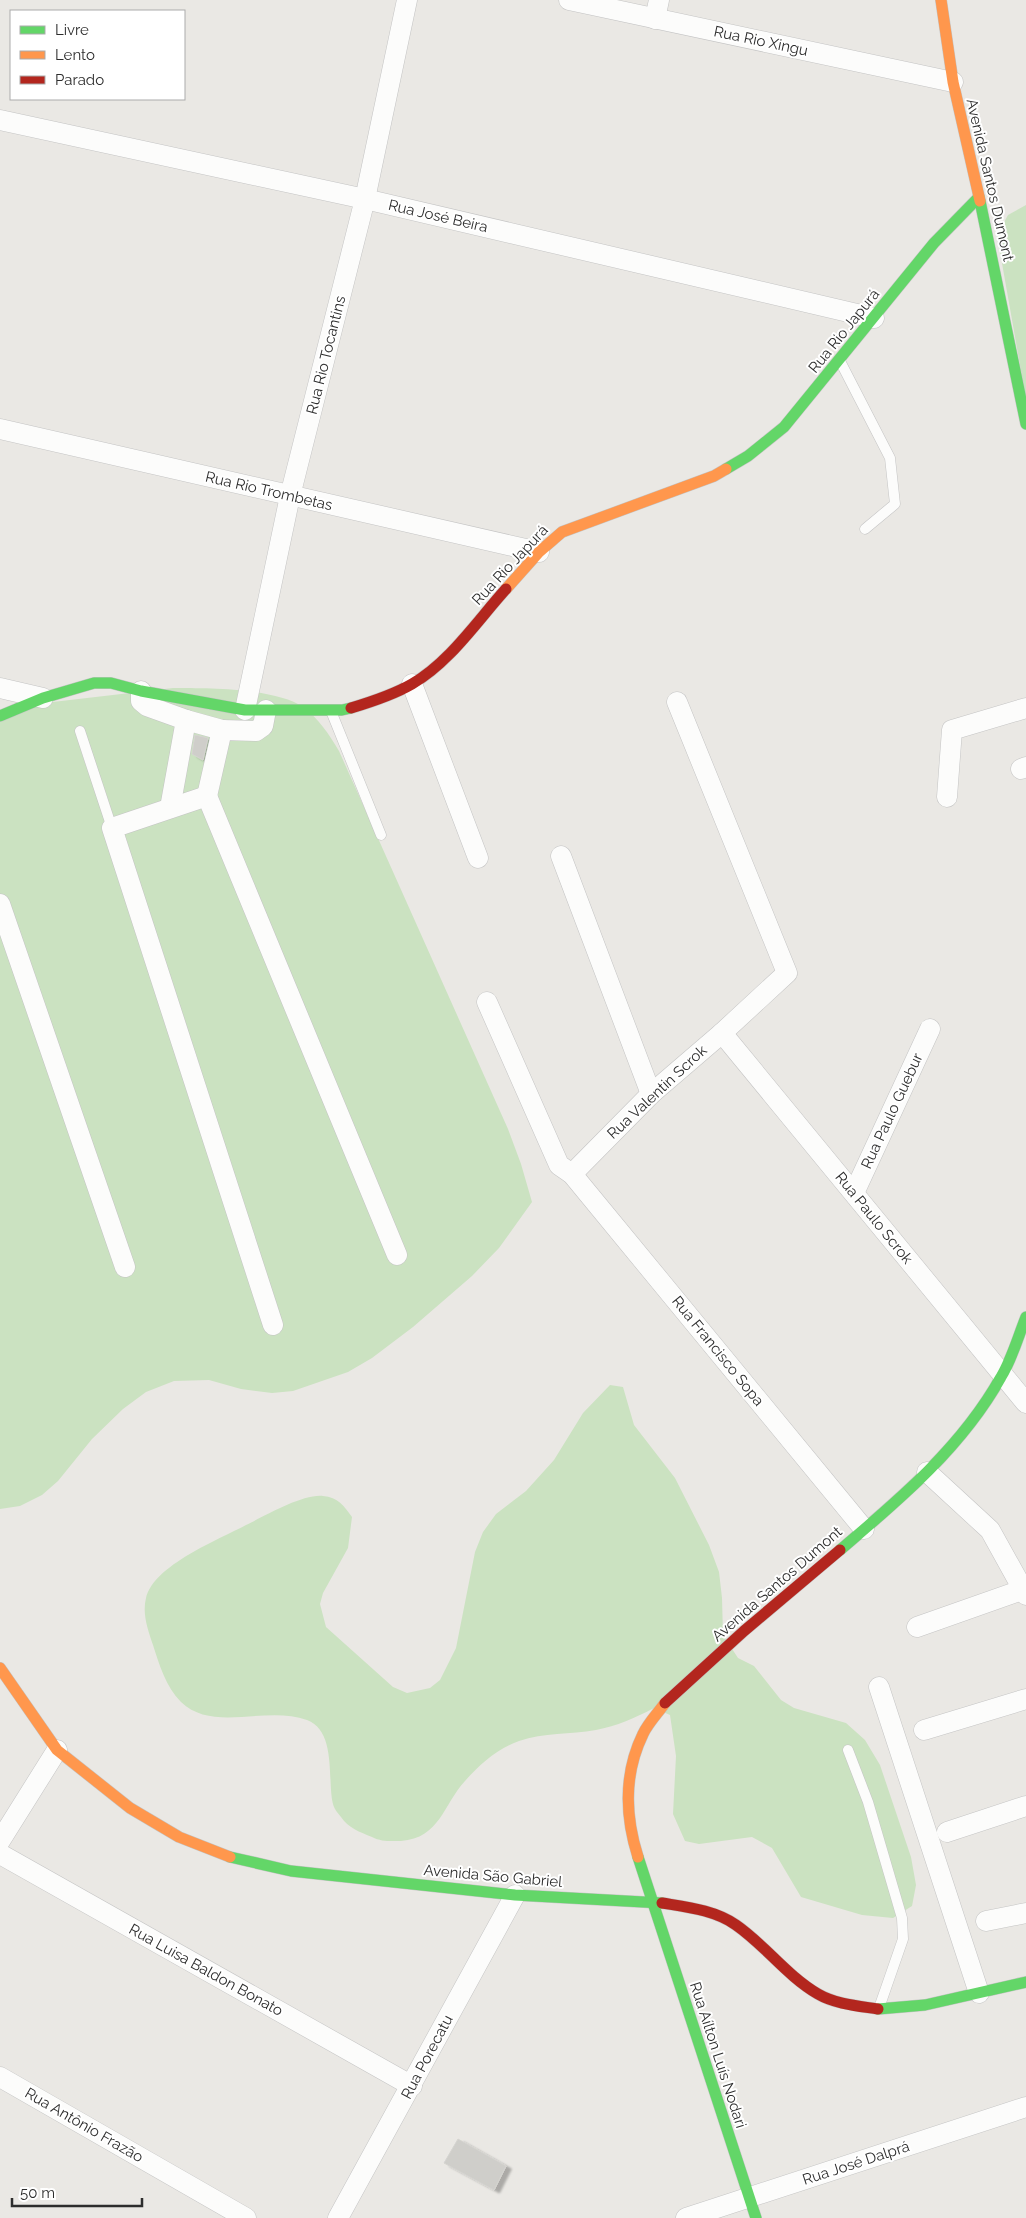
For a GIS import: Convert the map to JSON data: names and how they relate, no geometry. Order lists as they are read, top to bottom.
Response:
{
  "streets": {
    "street": [
      "Rua Rio Xingu",
      "Avenida Santos Dumont",
      "Rua José Beira",
      "Rua Rio Japurá",
      "Rua Rio Tocantins",
      "Rua Rio Trombetas",
      "Rua Valentin Scrok",
      "Rua Paulo Guebur",
      "Rua Paulo Scrok",
      "Rua Francisco Sopa",
      "Avenida São Gabriel",
      "Rua Luisa Baldon Bonato",
      "Rua Aílton Luís Nodari",
      "Rua Porecatu",
      "Rua Antônio Frazão",
      "Rua José Dalprá"
    ]
  },
  "crossings": [
    ["Rua Rio Xingu", "Avenida Santos Dumont"],
    ["Avenida Santos Dumont", "Rua Rio Japurá"],
    ["Avenida Santos Dumont", "Rua Paulo Scrok"],
    ["Avenida Santos Dumont", "Rua Francisco Sopa"],
    ["Avenida Santos Dumont", "Avenida São Gabriel"],
    ["Avenida Santos Dumont", "Rua Aílton Luís Nodari"],
    ["Rua José Beira", "Rua Rio Japurá"],
    ["Rua José Beira", "Rua Rio Tocantins"],
    ["Rua Rio Japurá", "Rua Rio Tocantins"],
    ["Rua Rio Japurá", "Rua Rio Trombetas"],
    ["Rua Rio Tocantins", "Rua Rio Trombetas"],
    ["Rua Valentin Scrok", "Rua Paulo Scrok"],
    ["Rua Valentin Scrok", "Rua Francisco Sopa"],
    ["Rua Paulo Guebur", "Rua Paulo Scrok"],
    ["Avenida São Gabriel", "Rua Aílton Luís Nodari"],
    ["Avenida São Gabriel", "Rua Porecatu"],
    ["Rua Luisa Baldon Bonato", "Rua Porecatu"],
    ["Rua Aílton Luís Nodari", "Rua José Dalprá"]
  ],
  "legend": ["Livre", "Lento", "Parado"],
  "scale_bar": "50 m"
}
